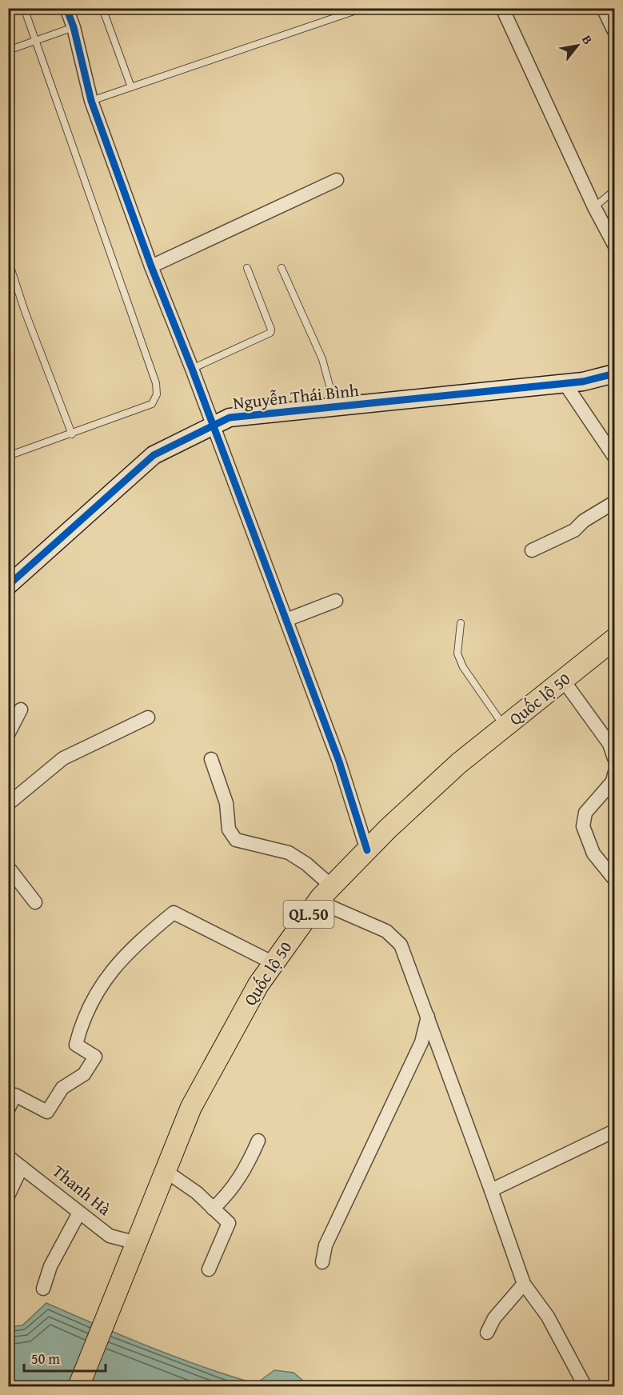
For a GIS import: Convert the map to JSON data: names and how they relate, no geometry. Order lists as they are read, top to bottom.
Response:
{
  "streets": {
    "main road": ["Quốc lộ 50", "QL.50"],
    "street": ["Nguyễn Thái Bình", "Thanh Hà"]
  },
  "crossings": [
    ["Quốc lộ 50", "Thanh Hà"]
  ],
  "scale_bar": "50 m",
  "north": "top right"
}
